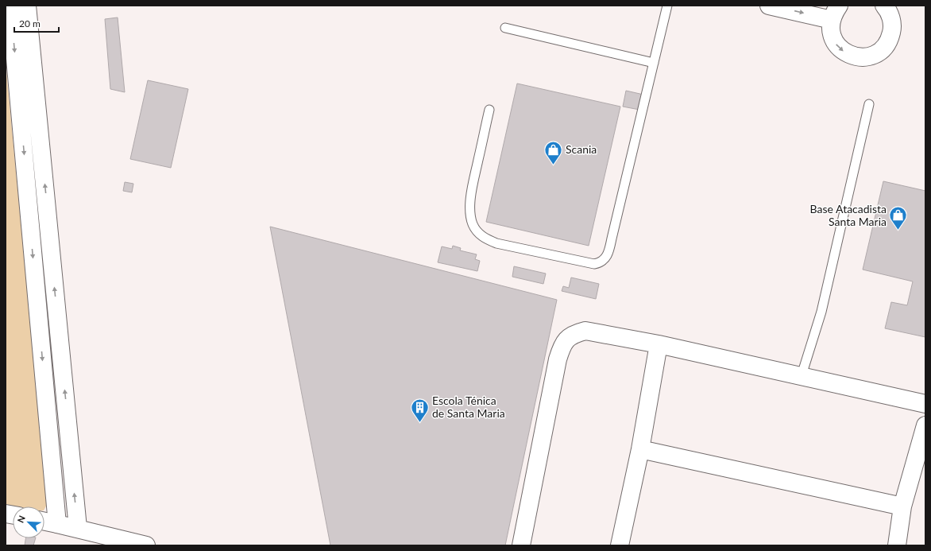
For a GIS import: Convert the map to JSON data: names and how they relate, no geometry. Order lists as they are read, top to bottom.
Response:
{
  "places": {
    "shop": ["Scania", "Base Atacadista Santa Maria"],
    "building": ["Escola Ténica de Santa Maria"]
  },
  "scale_bar": "20 m",
  "north": "top left"
}
